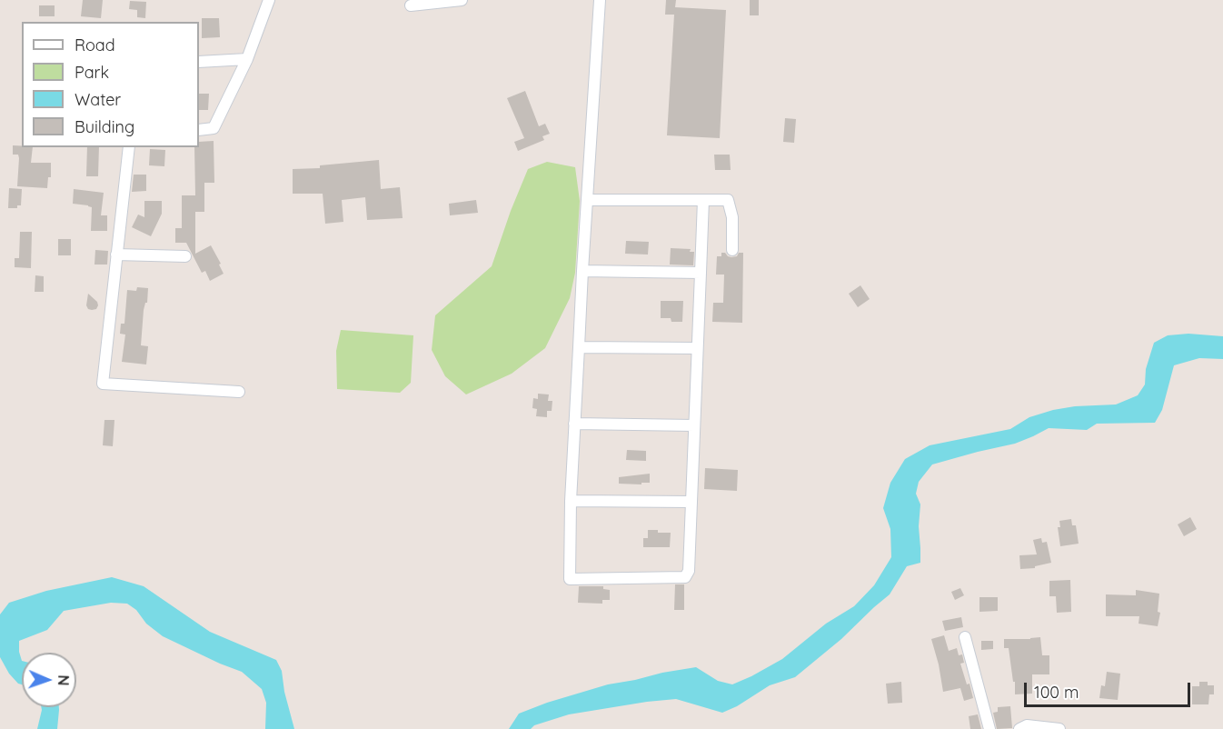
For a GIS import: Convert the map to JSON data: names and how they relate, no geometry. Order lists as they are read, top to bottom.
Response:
{
  "legend": [
    "Road",
    "Park",
    "Water",
    "Building"
  ],
  "scale_bar": "100 m",
  "north": "right"
}
